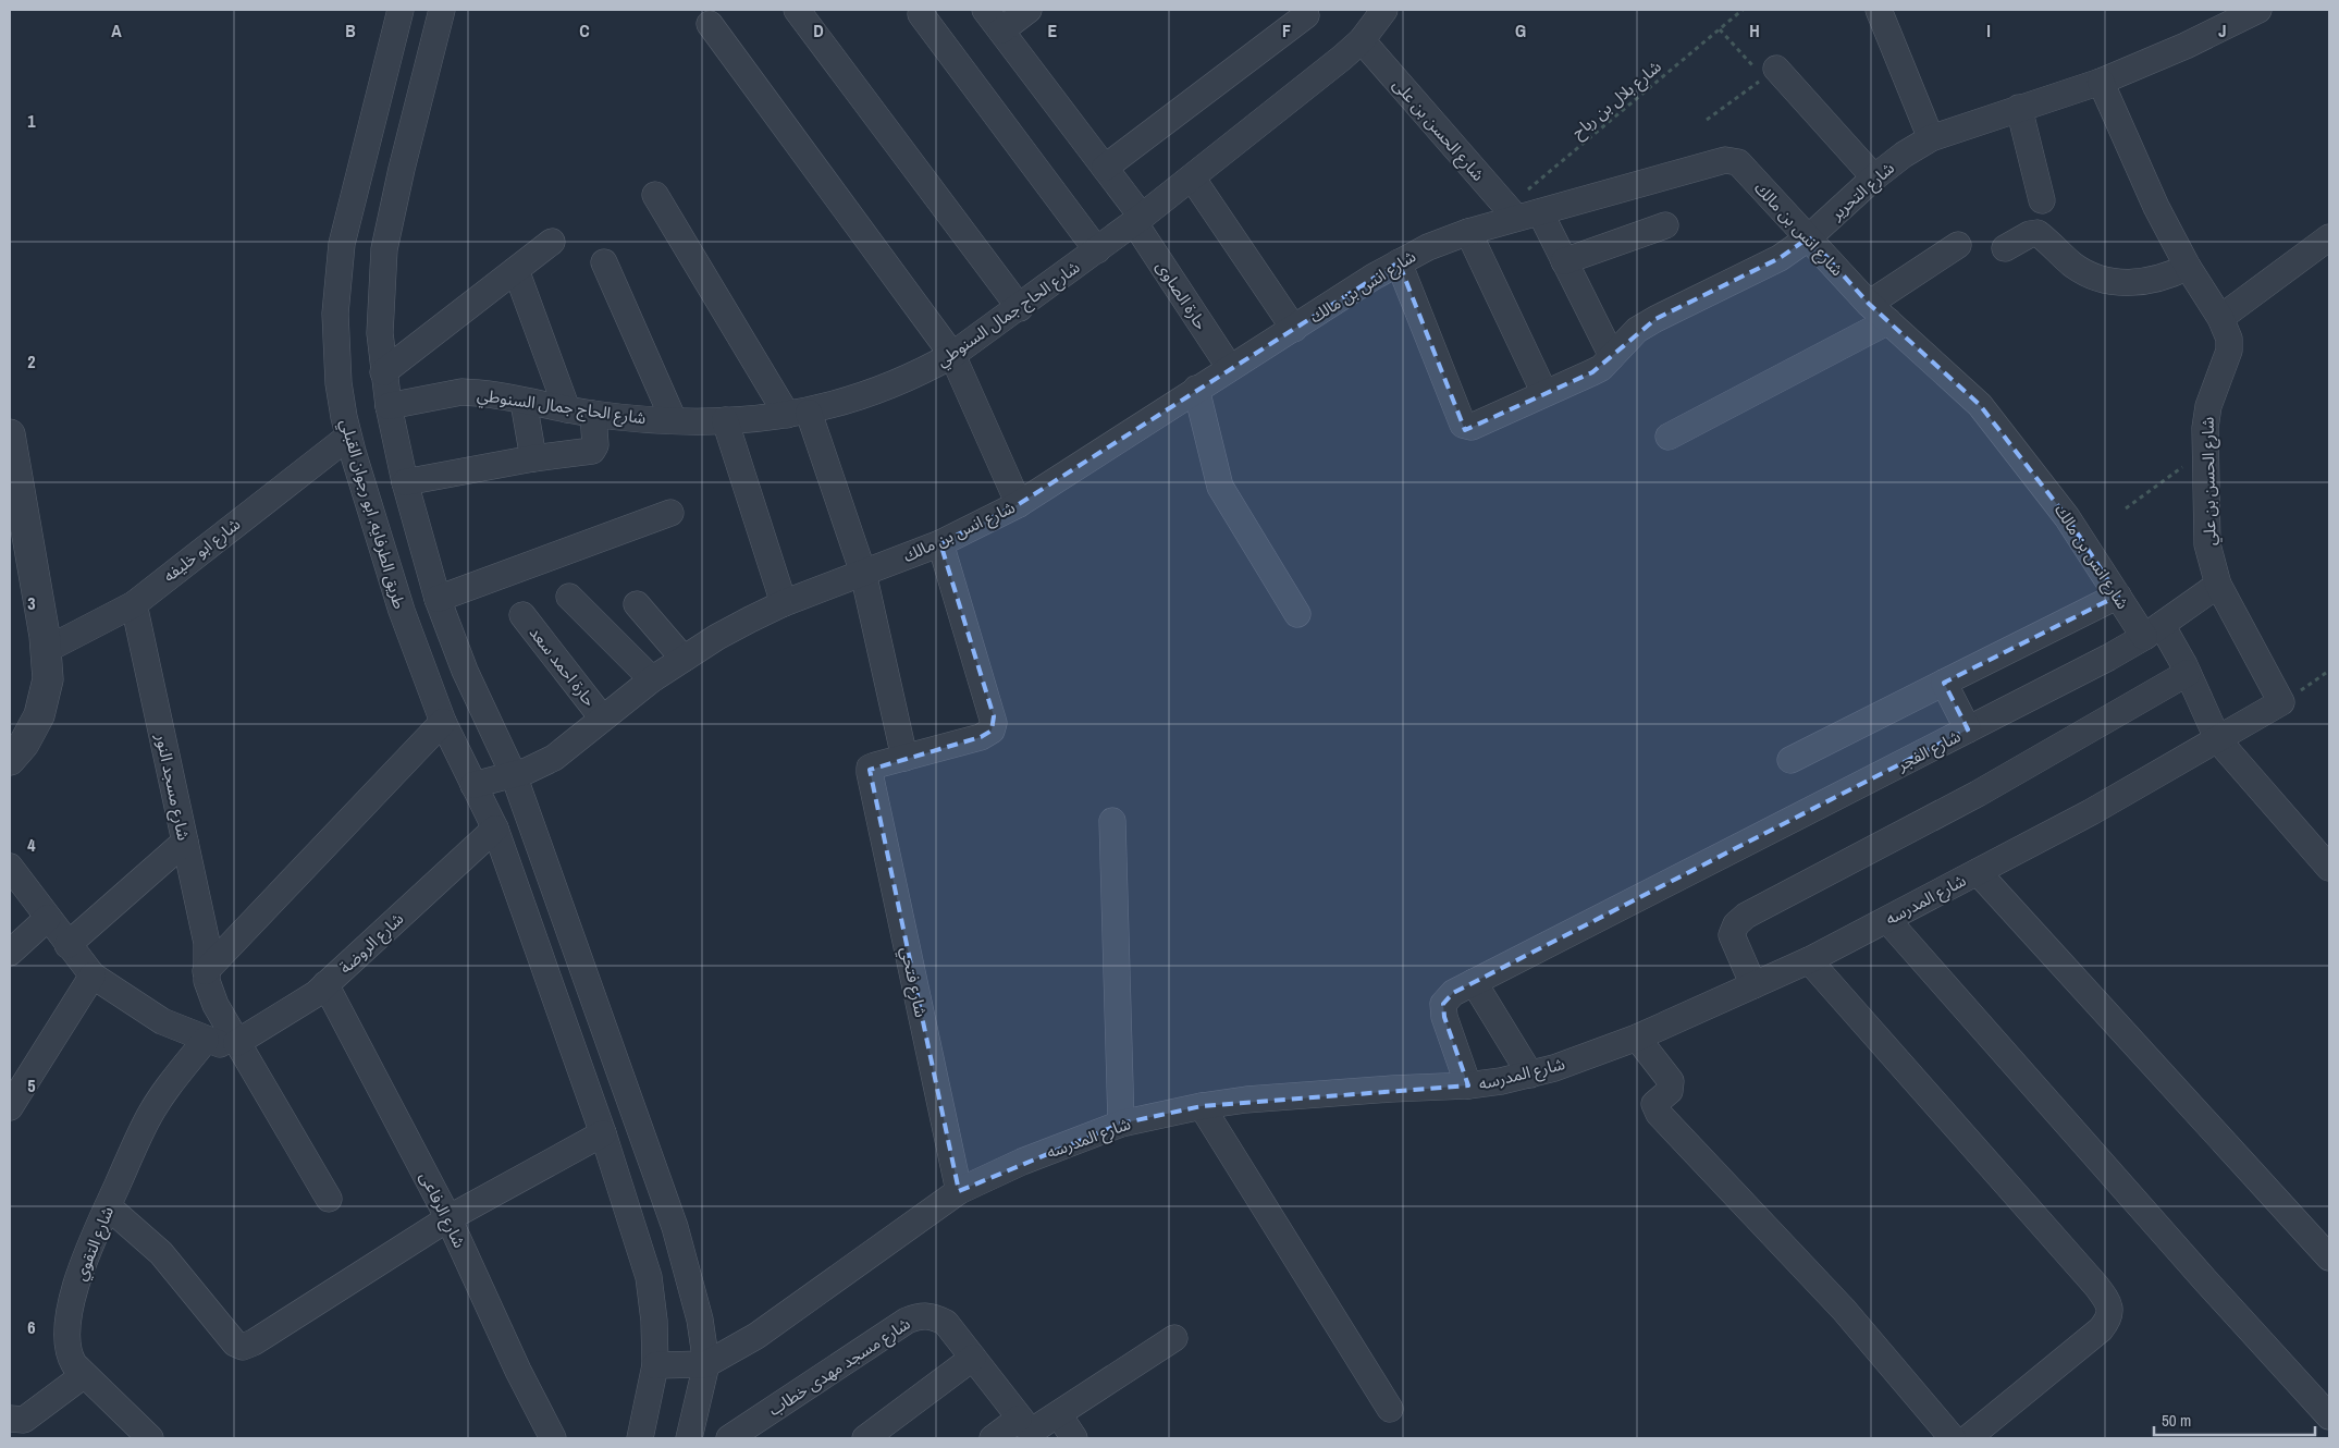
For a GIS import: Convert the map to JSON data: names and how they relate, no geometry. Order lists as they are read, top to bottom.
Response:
{
  "streets": {
    "street": [
      "شارع الحسن بن على",
      "شارع التحرير",
      "شارع انس بن مالك",
      "حارة الصاوى",
      "شارع الحاج جمال السنوطي",
      "شارع الحسن بن علي",
      "طريق الطرفايه, ابو رجوان القبلي",
      "شارع ابو خليفه",
      "حارة احمد سعد",
      "شارع الفجر",
      "شارع مسجد النور",
      "شارع المدرسه",
      "شارع الروضة",
      "شارع فتحي",
      "شارع الرفاعى",
      "شارع التقوي",
      "شارع مسجد مهدى خطاب"
    ],
    "path": ["شارع بلال بن رباح"]
  },
  "crossings": [
    ["شارع بلال بن رباح", "شارع الحسن بن على"],
    ["شارع بلال بن رباح", "شارع انس بن مالك"],
    ["شارع الحسن بن على", "شارع التحرير"],
    ["شارع الحسن بن على", "شارع انس بن مالك"],
    ["شارع الحسن بن على", "شارع الحاج جمال السنوطي"],
    ["شارع التحرير", "شارع انس بن مالك"],
    ["شارع التحرير", "شارع الحسن بن علي"],
    ["شارع انس بن مالك", "حارة الصاوى"],
    ["شارع انس بن مالك", "طريق الطرفايه, ابو رجوان القبلي"],
    ["شارع انس بن مالك", "حارة احمد سعد"],
    ["شارع انس بن مالك", "شارع المدرسه"],
    ["حارة الصاوى", "شارع الحاج جمال السنوطي"],
    ["شارع الحسن بن علي", "شارع المدرسه"],
    ["طريق الطرفايه, ابو رجوان القبلي", "شارع ابو خليفه"],
    ["طريق الطرفايه, ابو رجوان القبلي", "شارع المدرسه"],
    ["طريق الطرفايه, ابو رجوان القبلي", "شارع الروضة"],
    ["شارع ابو خليفه", "شارع مسجد النور"],
    ["شارع الفجر", "شارع المدرسه"],
    ["شارع مسجد النور", "شارع الروضة"],
    ["شارع المدرسه", "شارع فتحي"],
    ["شارع الروضة", "شارع الرفاعى"]
  ],
  "scale_bar": "50 m",
  "grid": {
    "columns": [
      "A",
      "B",
      "C",
      "D",
      "E",
      "F",
      "G",
      "H",
      "I",
      "J"
    ],
    "rows": [
      "1",
      "2",
      "3",
      "4",
      "5",
      "6"
    ]
  }
}
